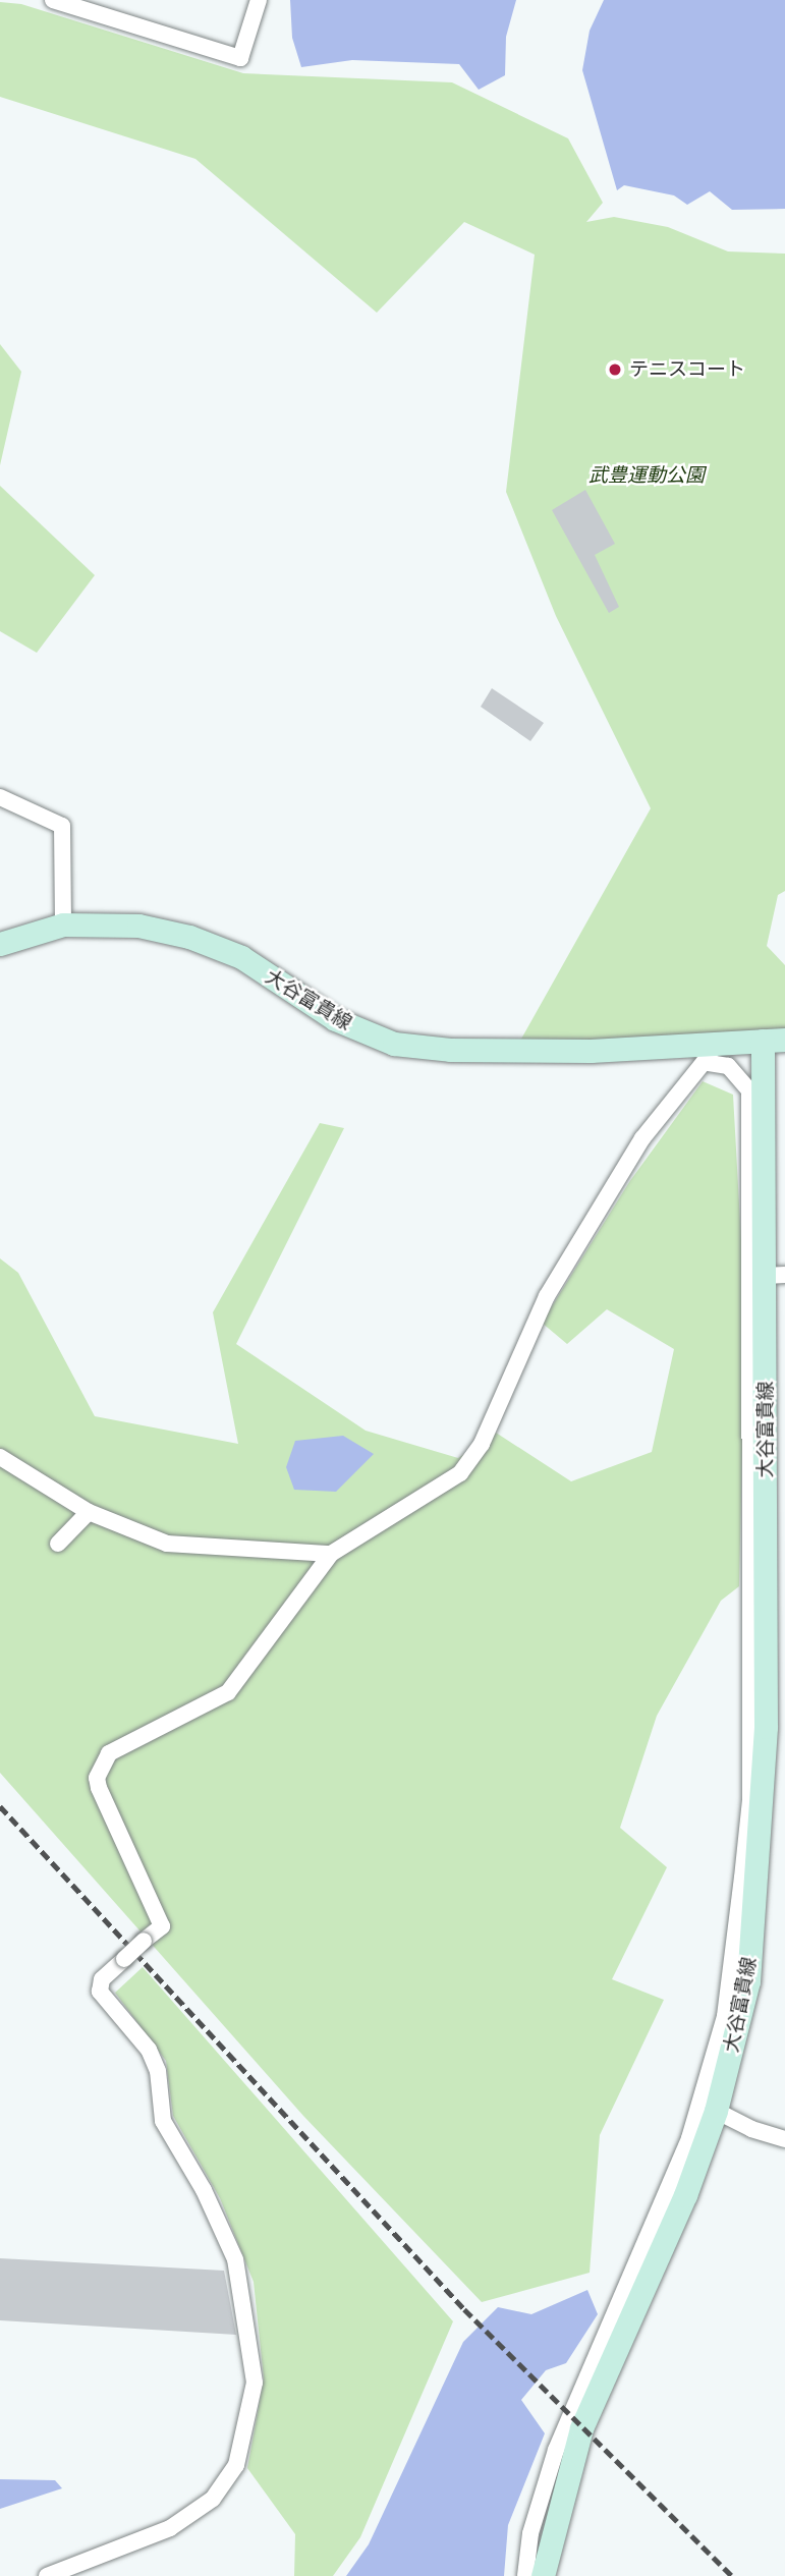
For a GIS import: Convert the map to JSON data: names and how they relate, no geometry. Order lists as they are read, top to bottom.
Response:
{
  "streets": {
    "main road": ["大谷富貴線"]
  },
  "parks": ["武豊運動公園"],
  "places": ["テニスコート"]
}
